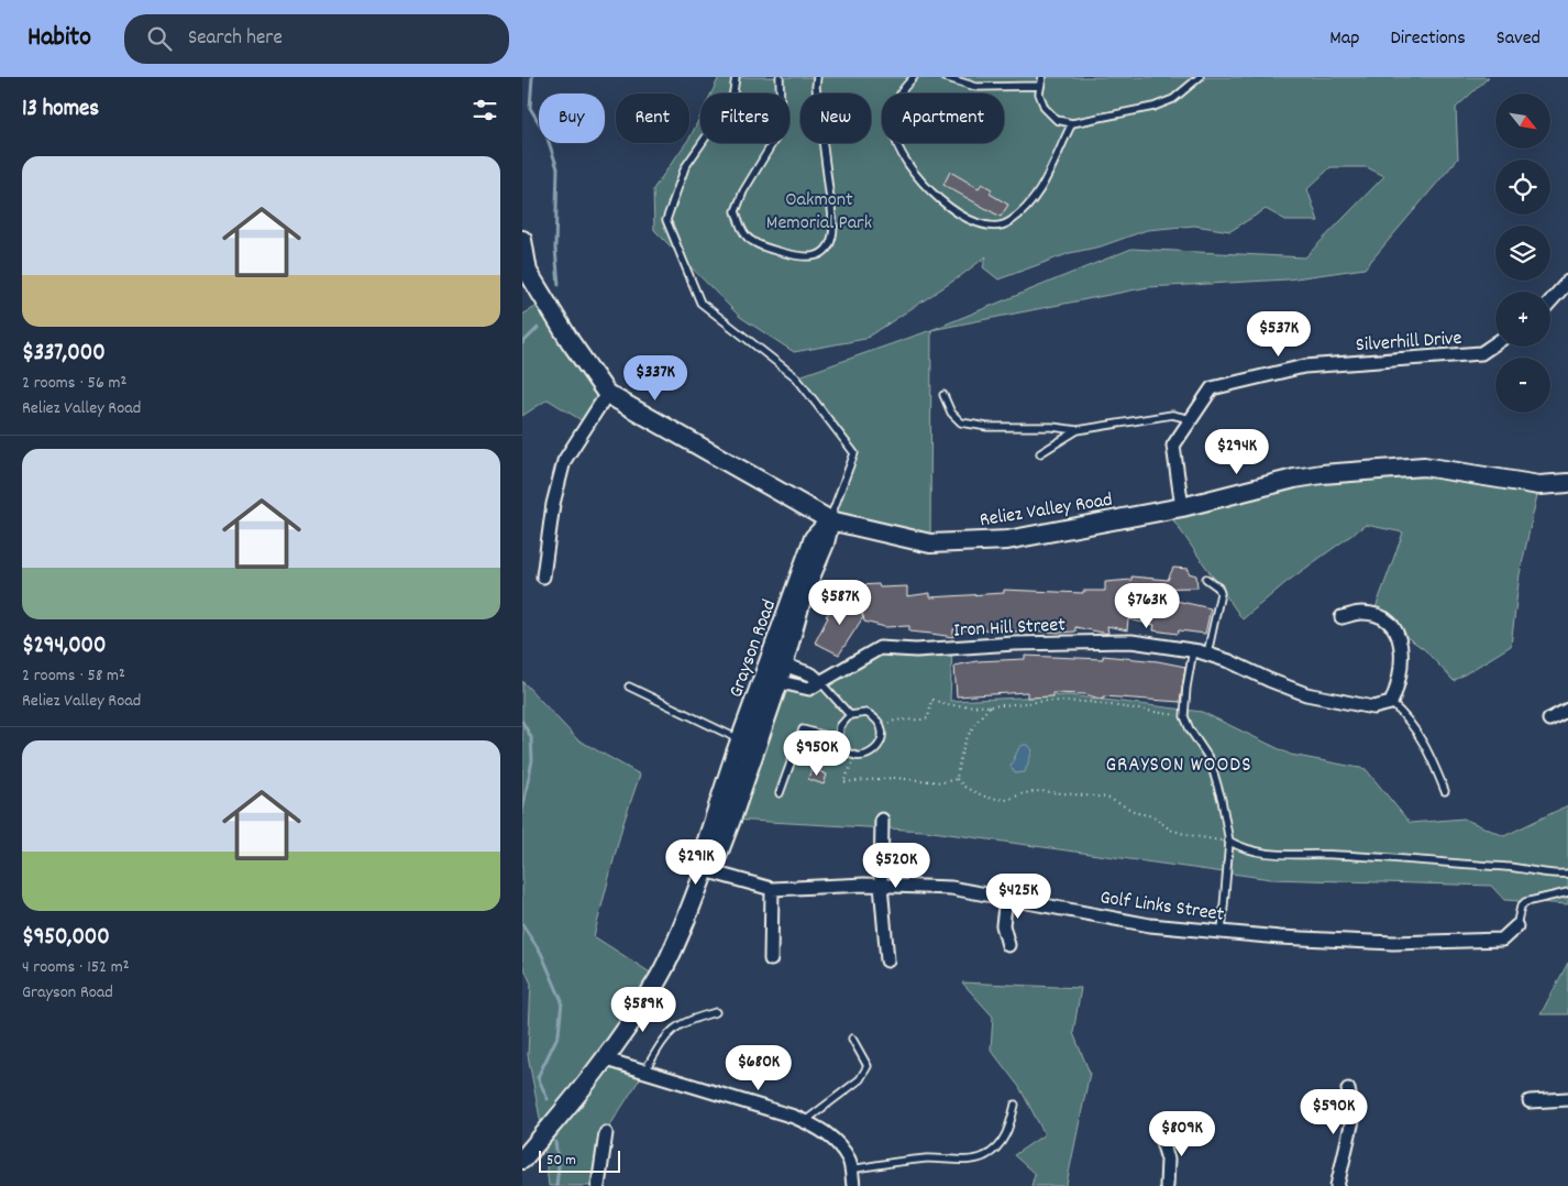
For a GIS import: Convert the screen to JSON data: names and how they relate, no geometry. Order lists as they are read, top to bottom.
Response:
{
  "streets": {
    "main road": ["Reliez Valley Road", "Grayson Road"],
    "street": ["Silverhill Drive", "Iron Hill Street", "Golf Links Street"]
  },
  "crossings": [
    ["Silverhill Drive", "Reliez Valley Road"],
    ["Reliez Valley Road", "Grayson Road"],
    ["Iron Hill Street", "Grayson Road"],
    ["Grayson Road", "Golf Links Street"]
  ],
  "districts": ["GRAYSON WOODS"],
  "parks": ["Oakmont Memorial Park"],
  "scale_bar": "50 m",
  "north": "bottom right",
  "page": {
    "header": "Habito",
    "search": "Search here",
    "nav": ["Map", "Directions", "Saved"],
    "heading": "13 homes",
    "map_buttons": ["+", "−"],
    "chip": [
      "Buy",
      "Rent",
      "Filters",
      "New",
      "Apartment"
    ],
    "list": [
      {
        "name": "$337,000",
        "note": "2 rooms · 56 m² · Reliez Valley Road"
      },
      {
        "name": "$294,000",
        "note": "2 rooms · 58 m² · Reliez Valley Road"
      },
      {
        "name": "$950,000",
        "note": "4 rooms · 152 m² · Grayson Road"
      }
    ],
    "price": [
      "$537K",
      "$337K",
      "$294K",
      "$587K",
      "$763K",
      "$950K",
      "$291K",
      "$520K",
      "$425K",
      "$589K",
      "$680K",
      "$590K",
      "$809K"
    ],
    "scale": "50 m"
  }
}
